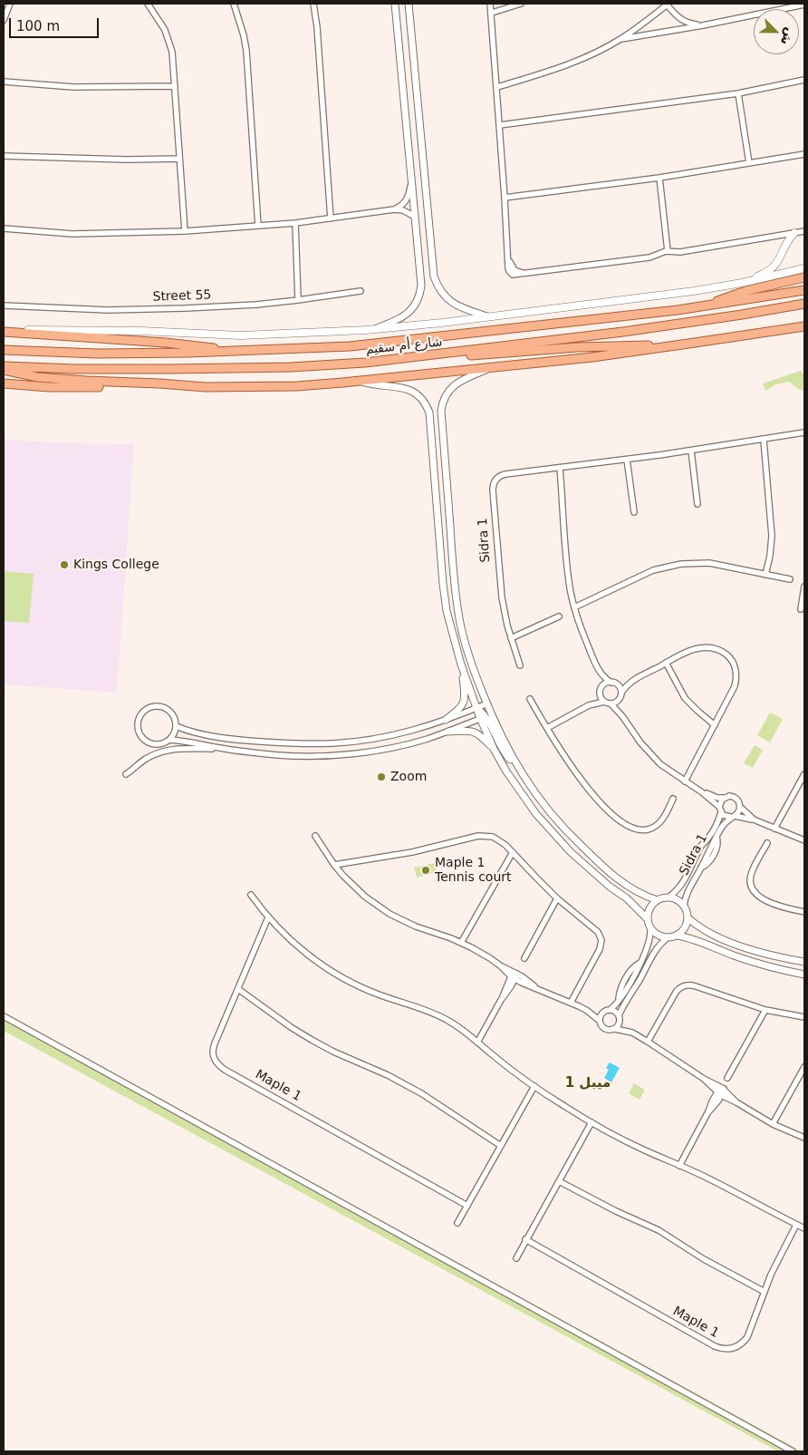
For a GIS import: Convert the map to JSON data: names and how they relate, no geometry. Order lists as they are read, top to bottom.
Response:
{
  "streets": {
    "main road": ["شارع أم سقيم"],
    "street": ["Street 55", "Sidra 1", "Maple 1"]
  },
  "districts": ["ميبل 1"],
  "places": ["Kings College", "Zoom", "Maple 1 Tennis court"],
  "scale_bar": "100 m",
  "north": "bottom right"
}
